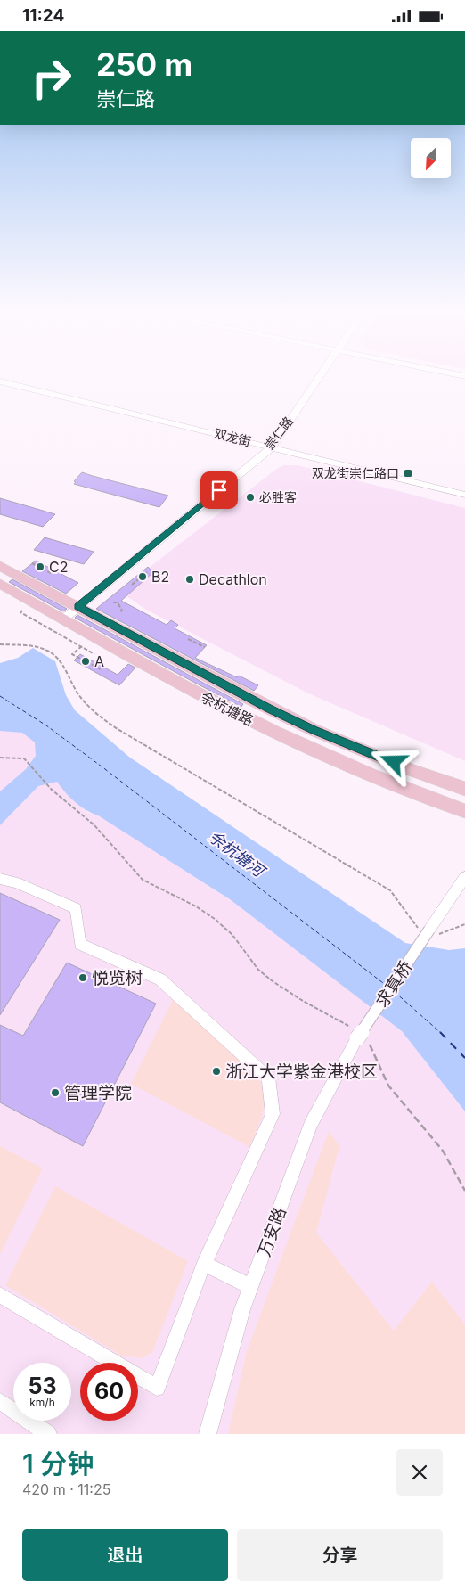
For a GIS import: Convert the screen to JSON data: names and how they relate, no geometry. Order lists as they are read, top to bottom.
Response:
{
  "streets": {
    "main road": ["余杭塘路"],
    "street": [
      "崇仁路",
      "双龙街",
      "求真桥",
      "万安路"
    ]
  },
  "crossings": [
    ["崇仁路", "双龙街"],
    ["崇仁路", "余杭塘路"],
    ["求真桥", "万安路"]
  ],
  "water": ["余杭塘河"],
  "places": {
    "transit": ["双龙街崇仁路口"],
    "other": [
      "必胜客",
      "C2",
      "B2",
      "Decathlon",
      "A",
      "悦览树",
      "浙江大学紫金港校区",
      "管理学院"
    ]
  },
  "north": "bottom left",
  "page": {
    "status": "11:24",
    "turn": ["250 m", "崇仁路"],
    "speed": "53 km/h",
    "limit": "60",
    "heading": ["1 分钟", "420 m · 11:25"],
    "buttons": ["退出", "分享"]
  }
}
